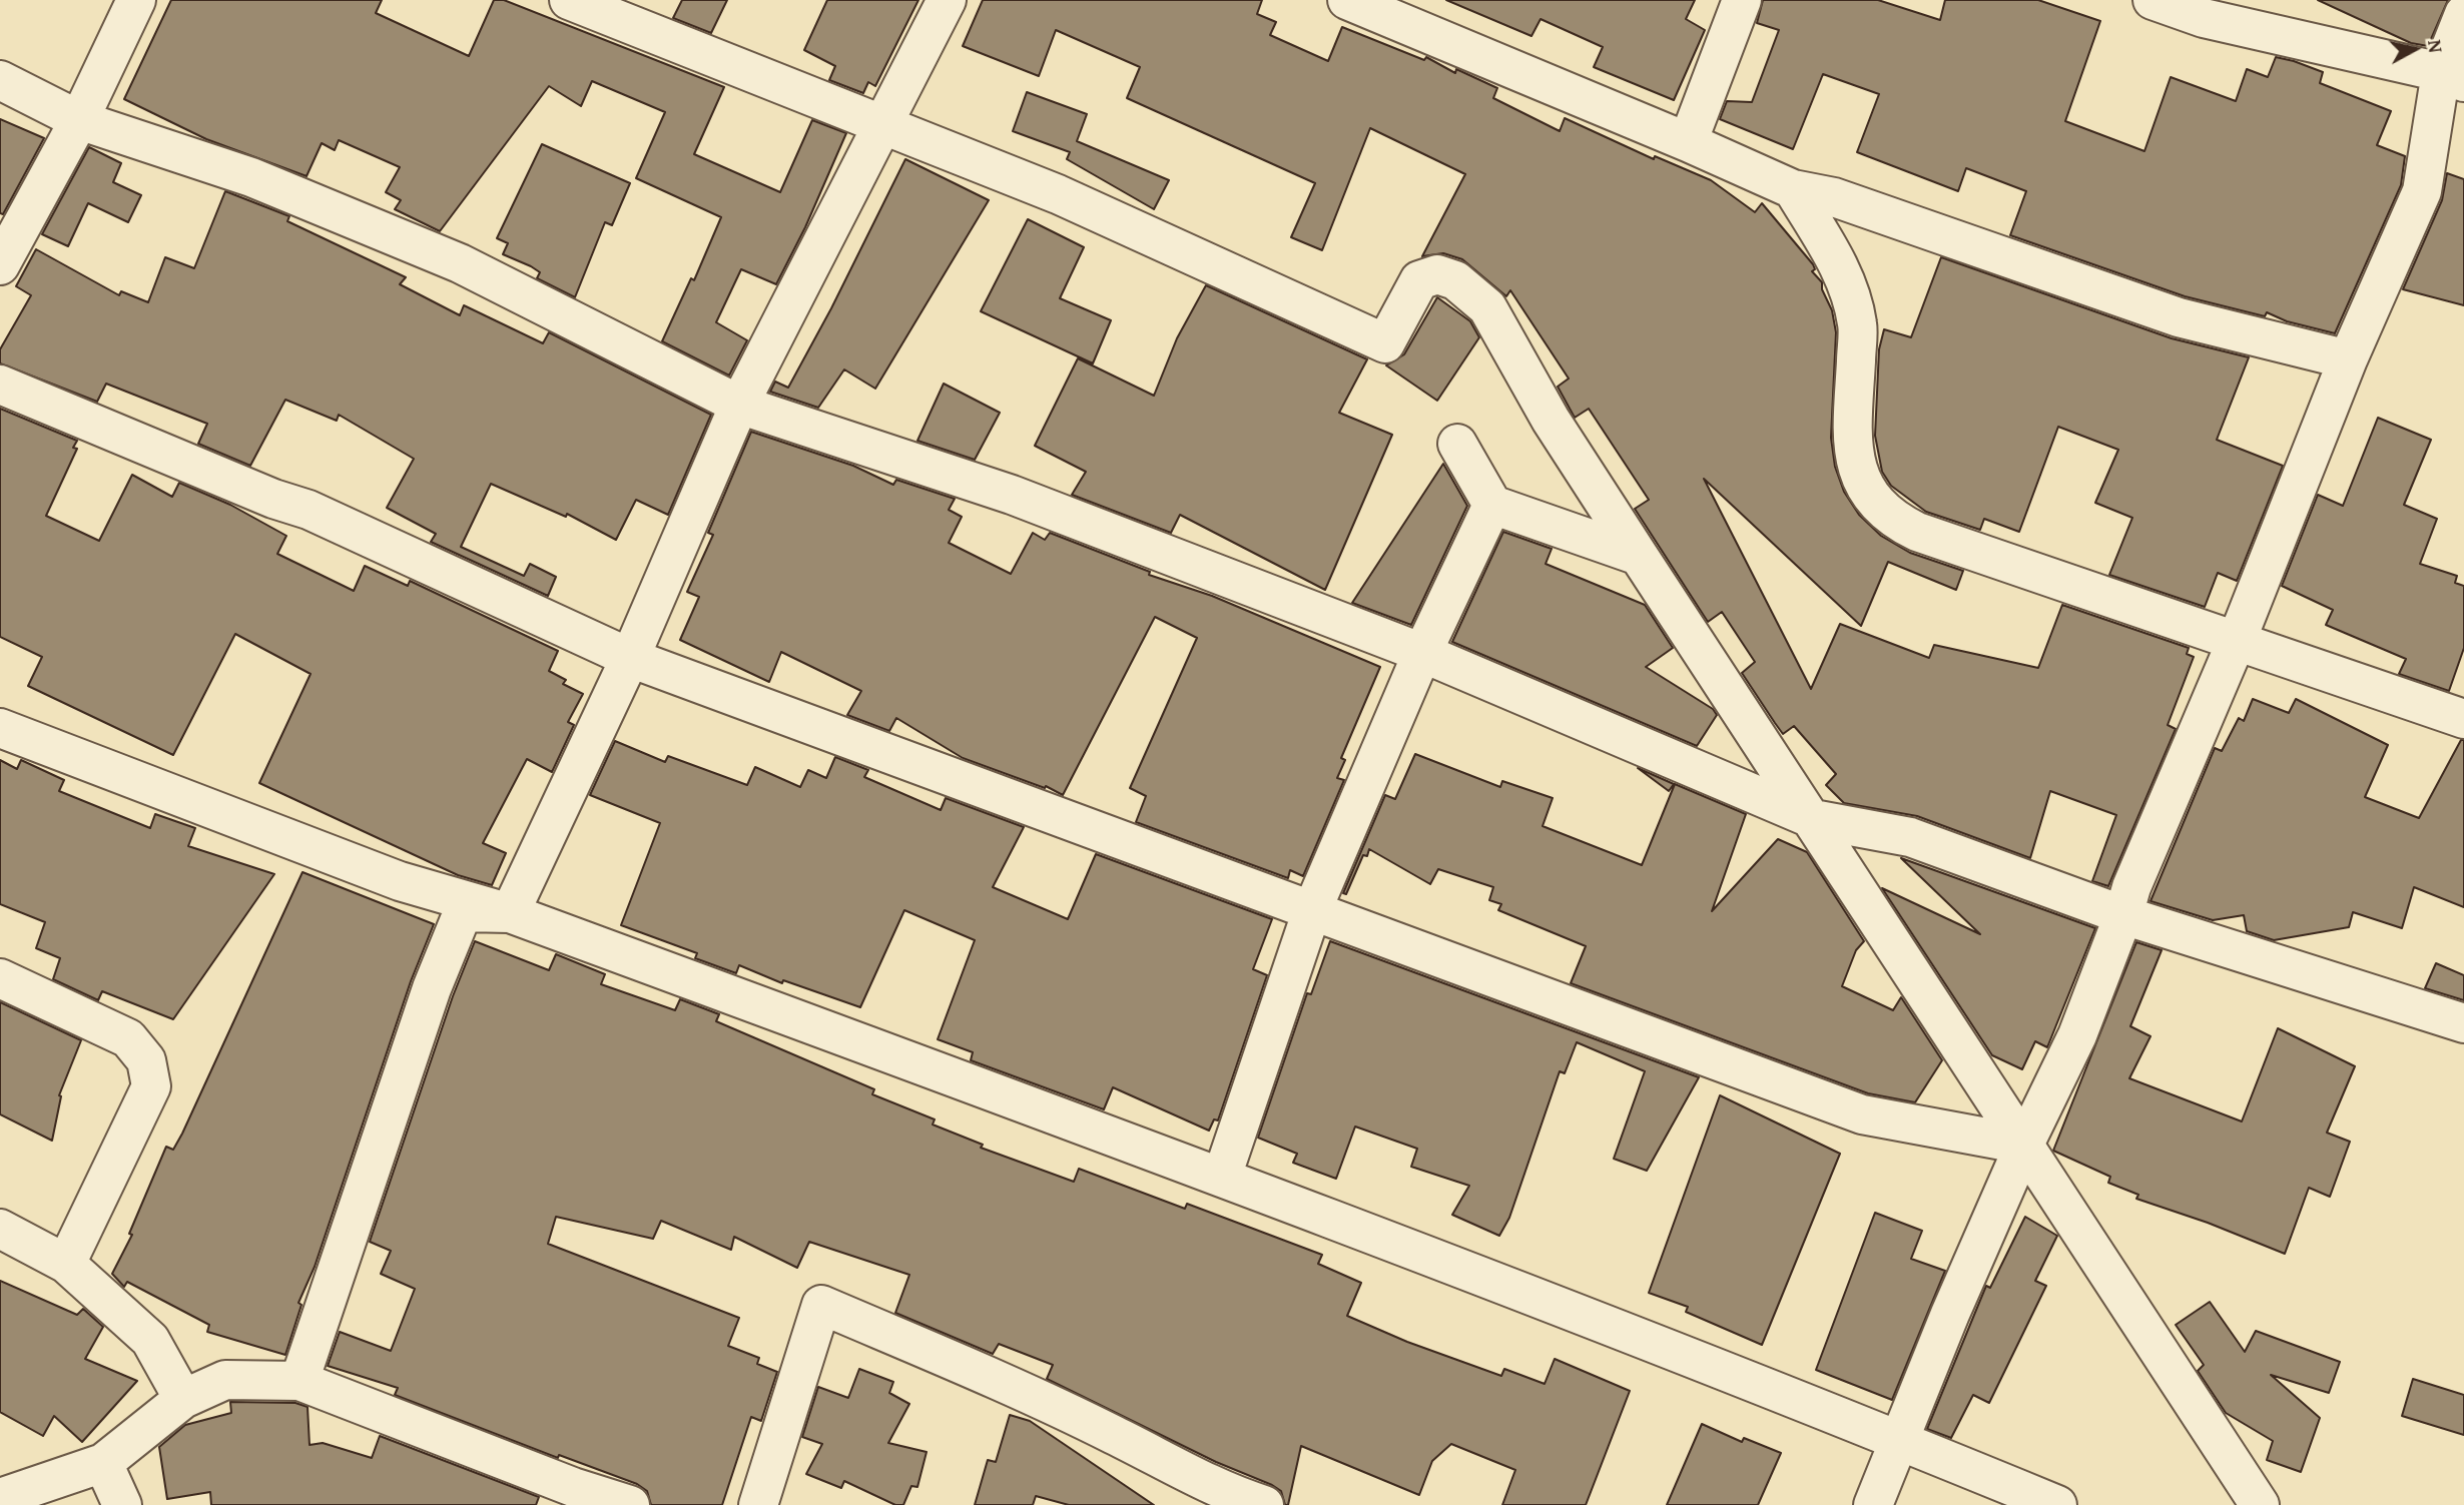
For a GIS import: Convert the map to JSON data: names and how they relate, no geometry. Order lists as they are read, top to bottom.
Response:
{
  "north": "right"
}
